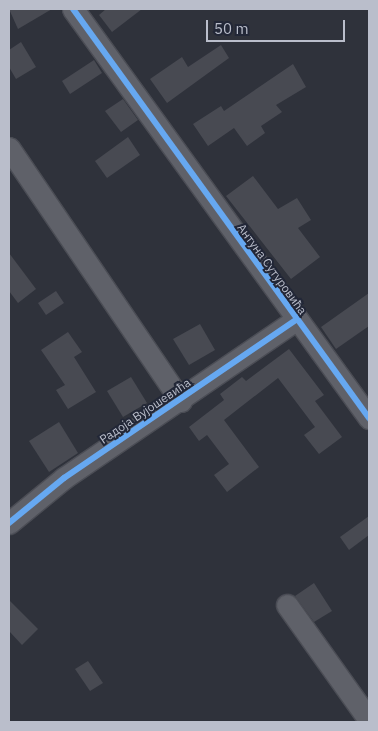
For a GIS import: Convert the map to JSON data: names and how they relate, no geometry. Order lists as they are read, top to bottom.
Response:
{
  "streets": {
    "street": ["Антуна Сутуровића", "Радоја Вујошевића"]
  },
  "crossings": [
    ["Антуна Сутуровића", "Радоја Вујошевића"]
  ],
  "scale_bar": "50 m"
}
